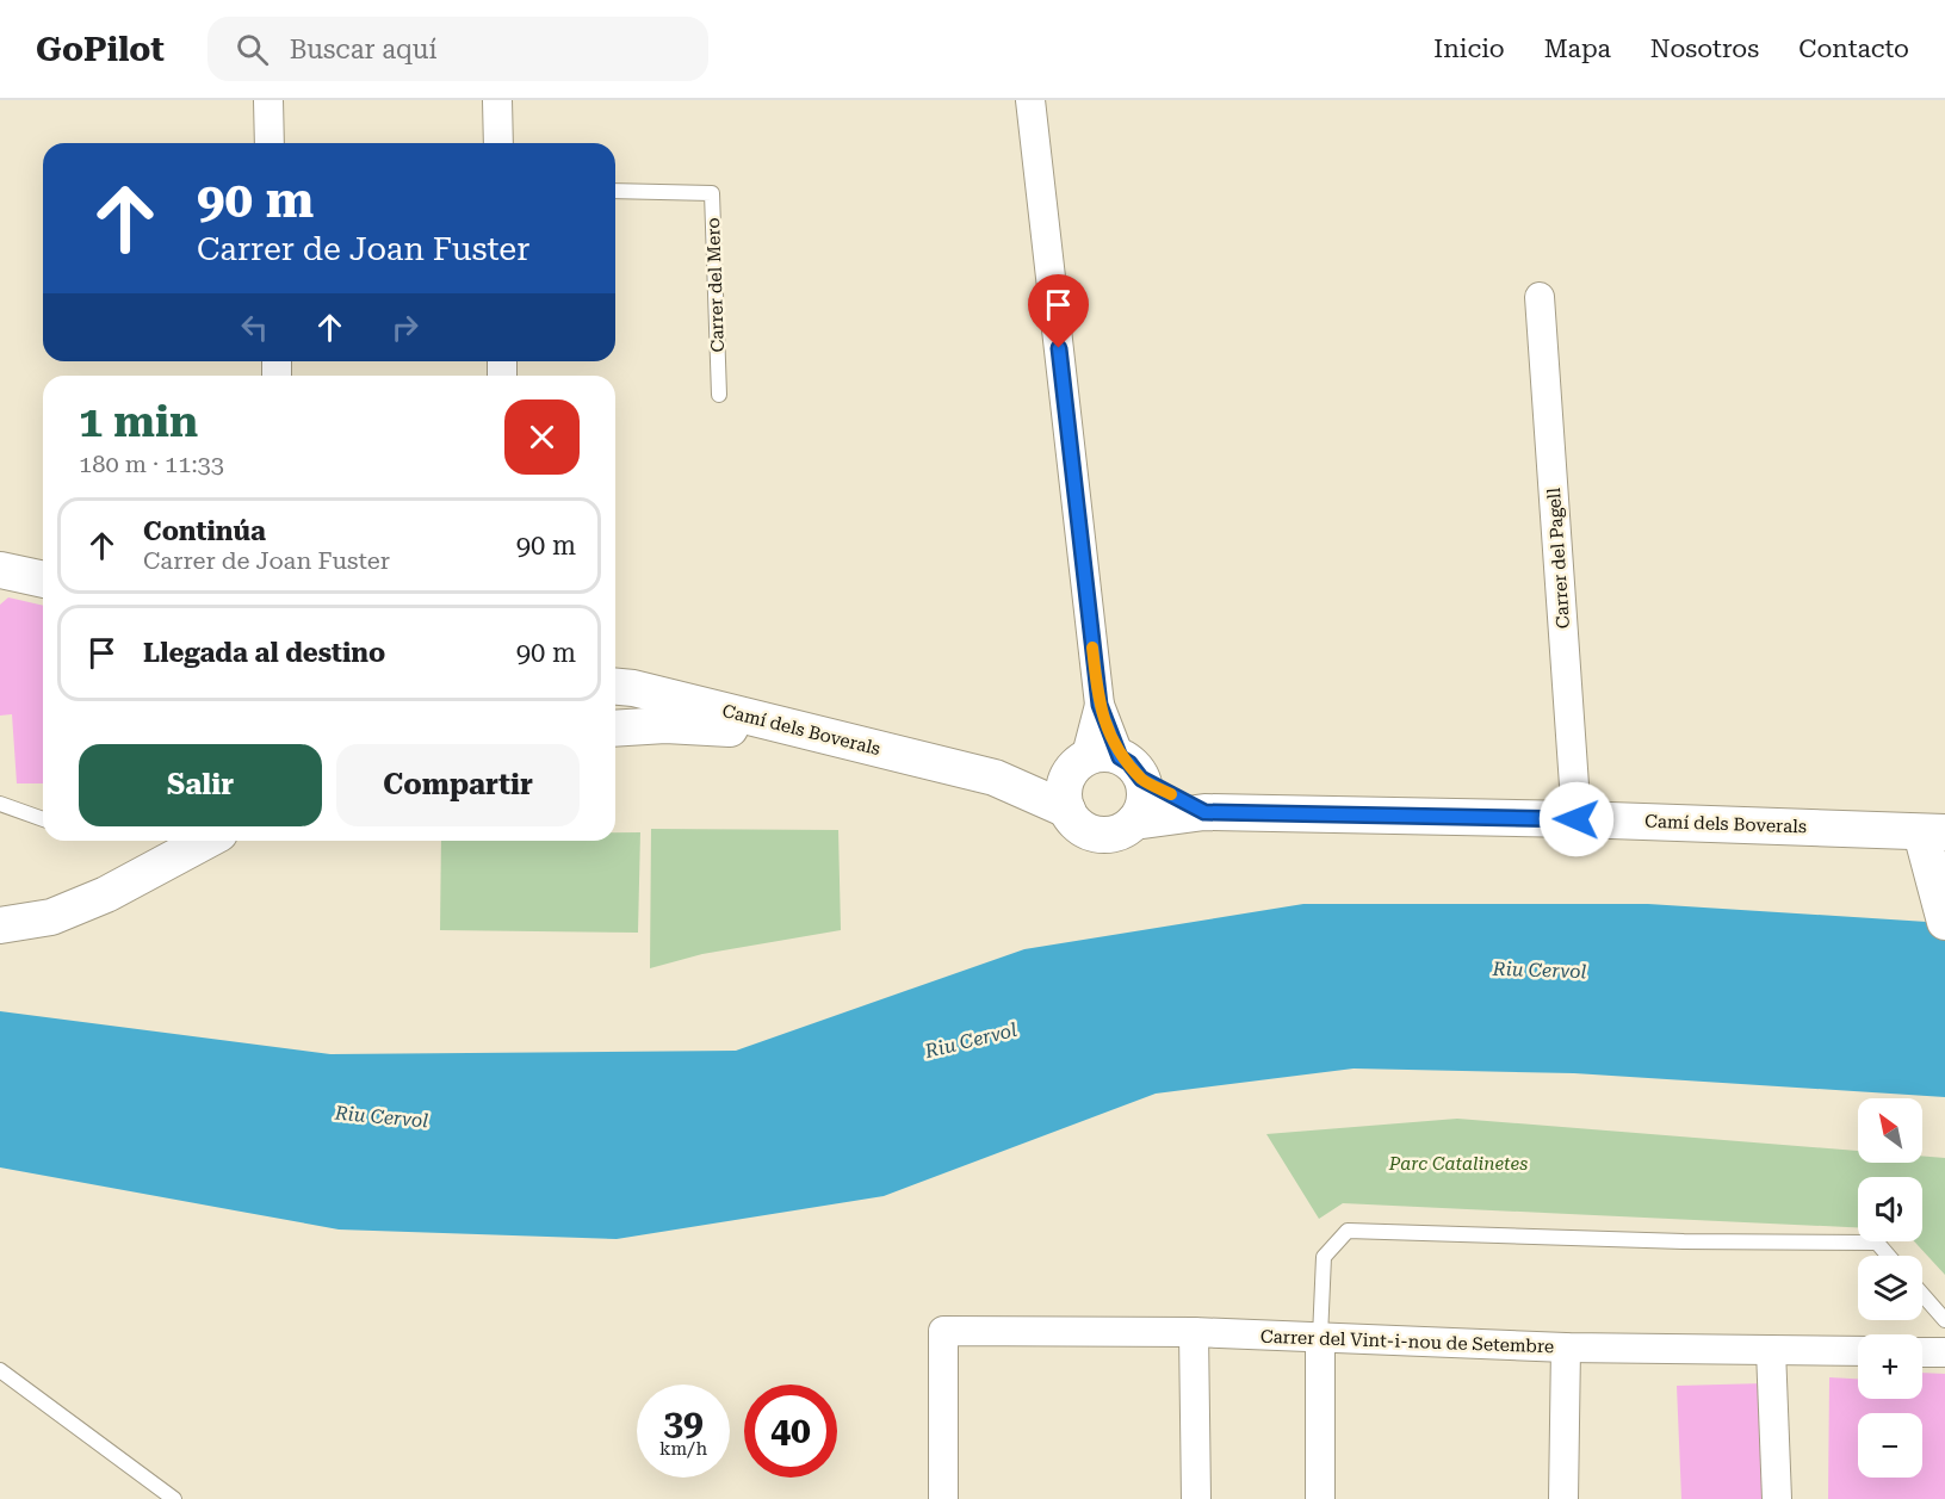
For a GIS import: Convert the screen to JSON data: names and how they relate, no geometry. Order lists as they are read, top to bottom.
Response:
{
  "streets": {
    "street": ["Carrer del Pagell", "Camí dels Boverals", "Carrer del Vint-i-nou de Setembre"],
    "lane": ["Carrer del Mero"]
  },
  "crossings": [
    ["Carrer del Pagell", "Camí dels Boverals"]
  ],
  "water": ["Riu Cervol"],
  "parks": ["Parc Catalinetes"],
  "north": "top left",
  "page": {
    "header": "GoPilot",
    "search": "Buscar aquí",
    "nav": [
      "Inicio",
      "Mapa",
      "Nosotros",
      "Contacto"
    ],
    "turn": ["90 m", "Carrer de Joan Fuster"],
    "heading": ["1 min", "180 m · 11:33"],
    "list": [
      {
        "name": "Continúa",
        "note": "Carrer de Joan Fuster",
        "value": "90 m"
      },
      {
        "name": "Llegada al destino",
        "value": "90 m"
      }
    ],
    "buttons": ["Salir", "Compartir"],
    "map_buttons": ["+", "−"],
    "speed": "39 km/h",
    "limit": "40"
  }
}
